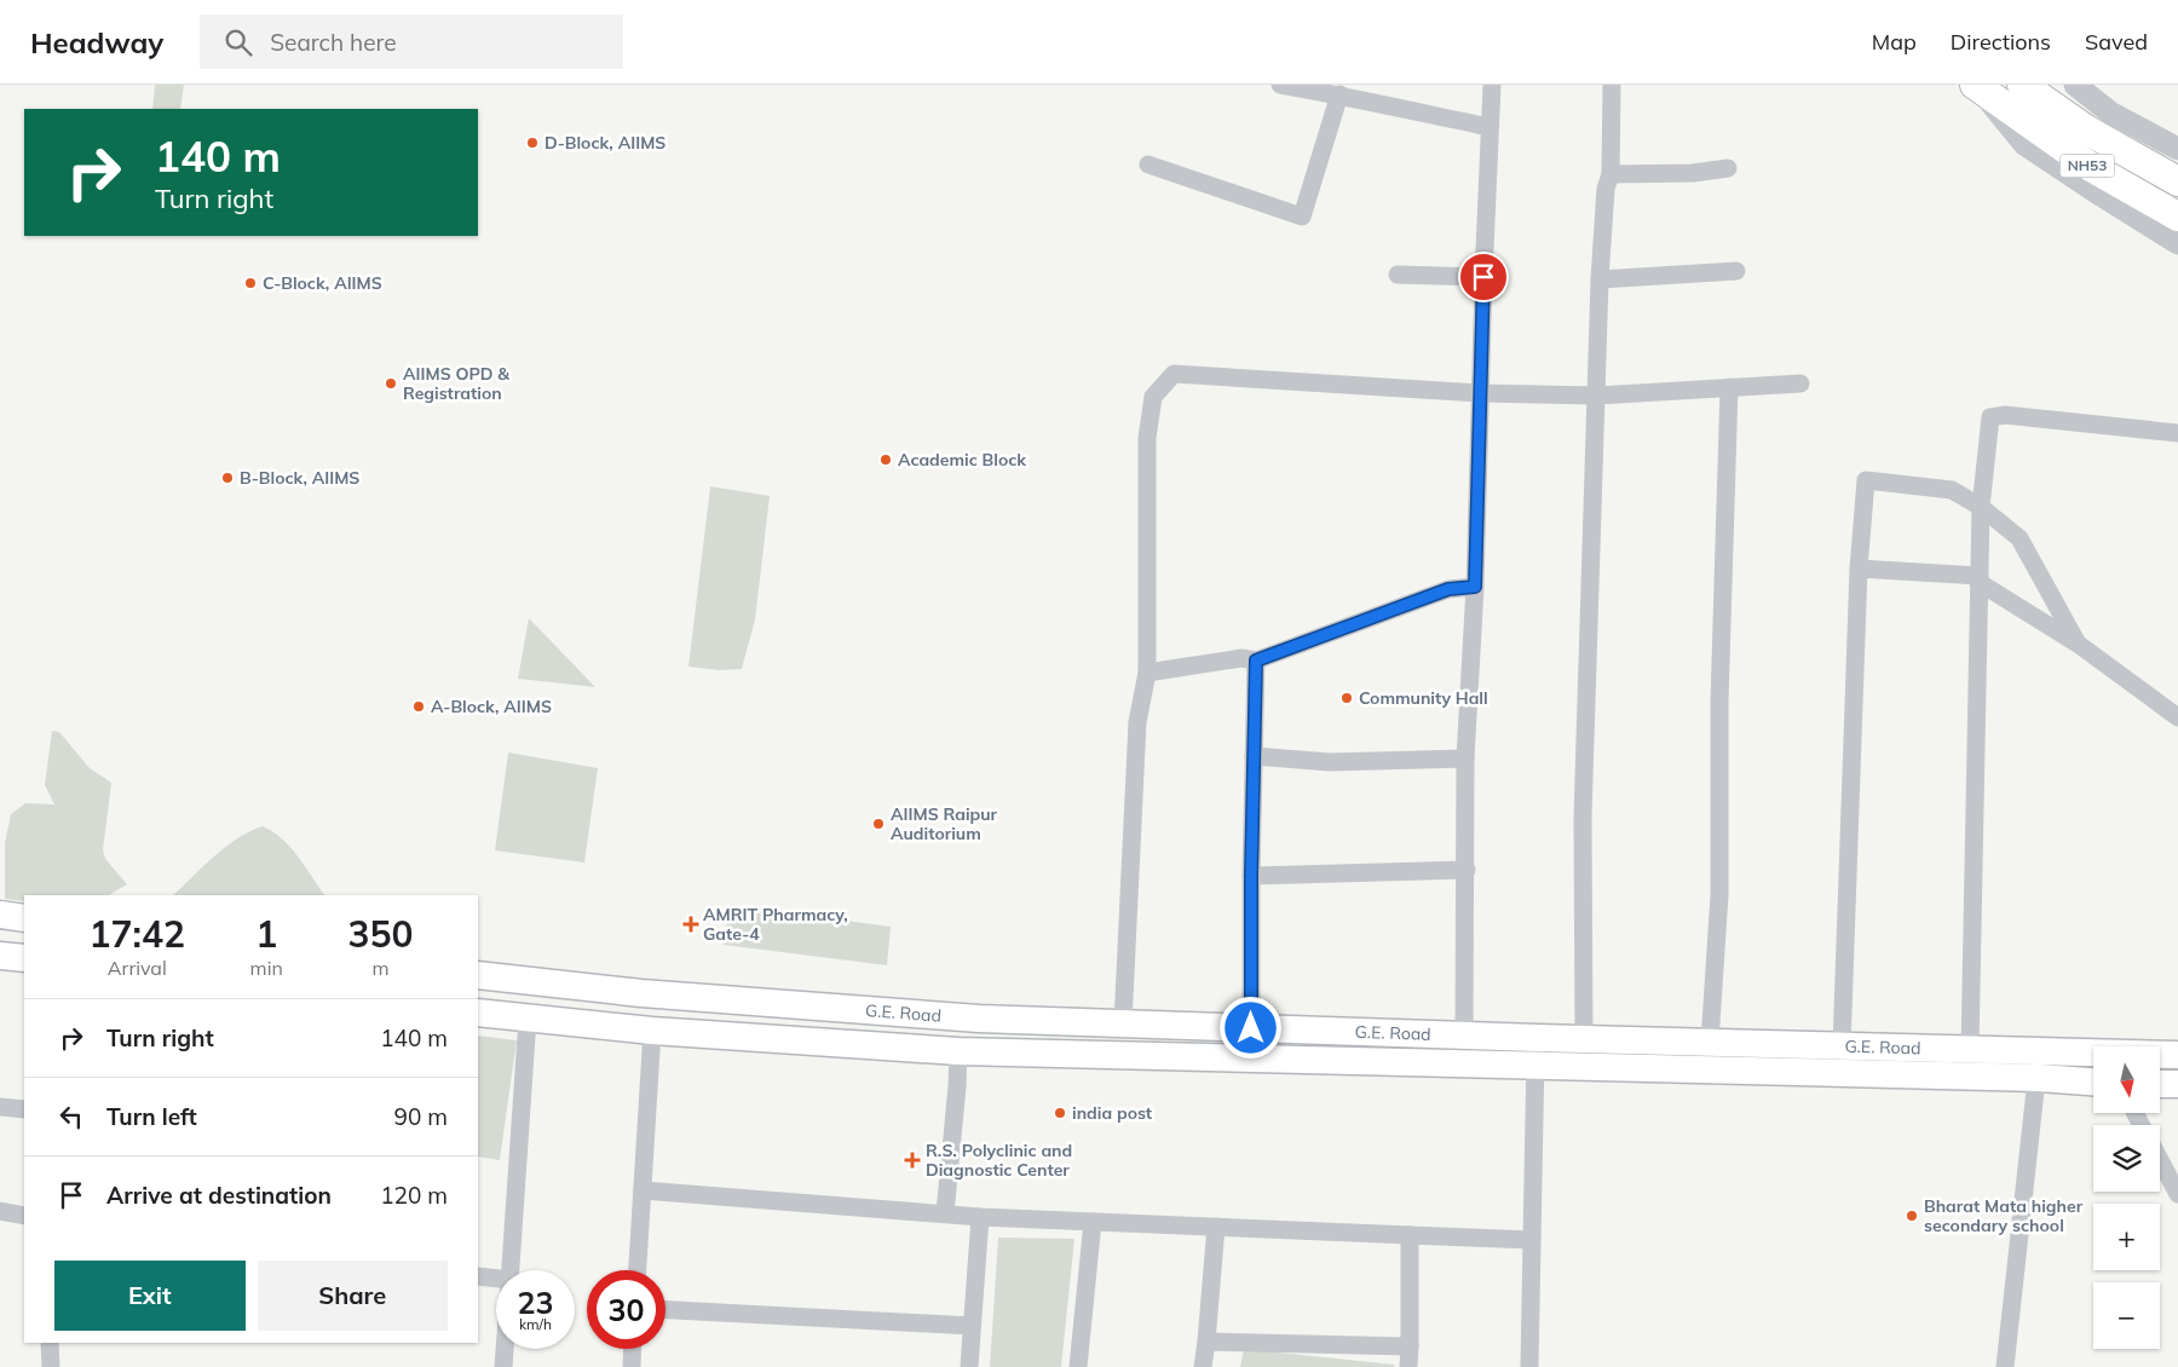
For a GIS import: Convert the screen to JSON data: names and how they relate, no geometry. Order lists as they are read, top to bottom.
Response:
{
  "streets": {
    "highway": ["NH53"],
    "main road": ["G.E. Road"]
  },
  "places": {
    "other": [
      "D-Block, AIIMS",
      "C-Block, AIIMS",
      "AIIMS OPD & Registration",
      "Academic Block",
      "B-Block, AIIMS",
      "Community Hall",
      "A-Block, AIIMS",
      "AIIMS Raipur Auditorium",
      "india post",
      "Bharat Mata higher secondary school"
    ],
    "health": ["AMRIT Pharmacy, Gate-4", "R.S. Polyclinic and Diagnostic Center"]
  },
  "north": "bottom",
  "page": {
    "header": "Headway",
    "search": "Search here",
    "nav": ["Map", "Directions", "Saved"],
    "turn": ["140 m", "Turn right"],
    "eta": [
      "17:42",
      "Arrival",
      "1",
      "min",
      "350",
      "m"
    ],
    "list": [
      {
        "name": "Turn right",
        "value": "140 m"
      },
      {
        "name": "Turn left",
        "value": "90 m"
      },
      {
        "name": "Arrive at destination",
        "value": "120 m"
      }
    ],
    "map_buttons": ["+", "−"],
    "buttons": ["Exit", "Share"],
    "speed": "23 km/h",
    "limit": "30"
  }
}
